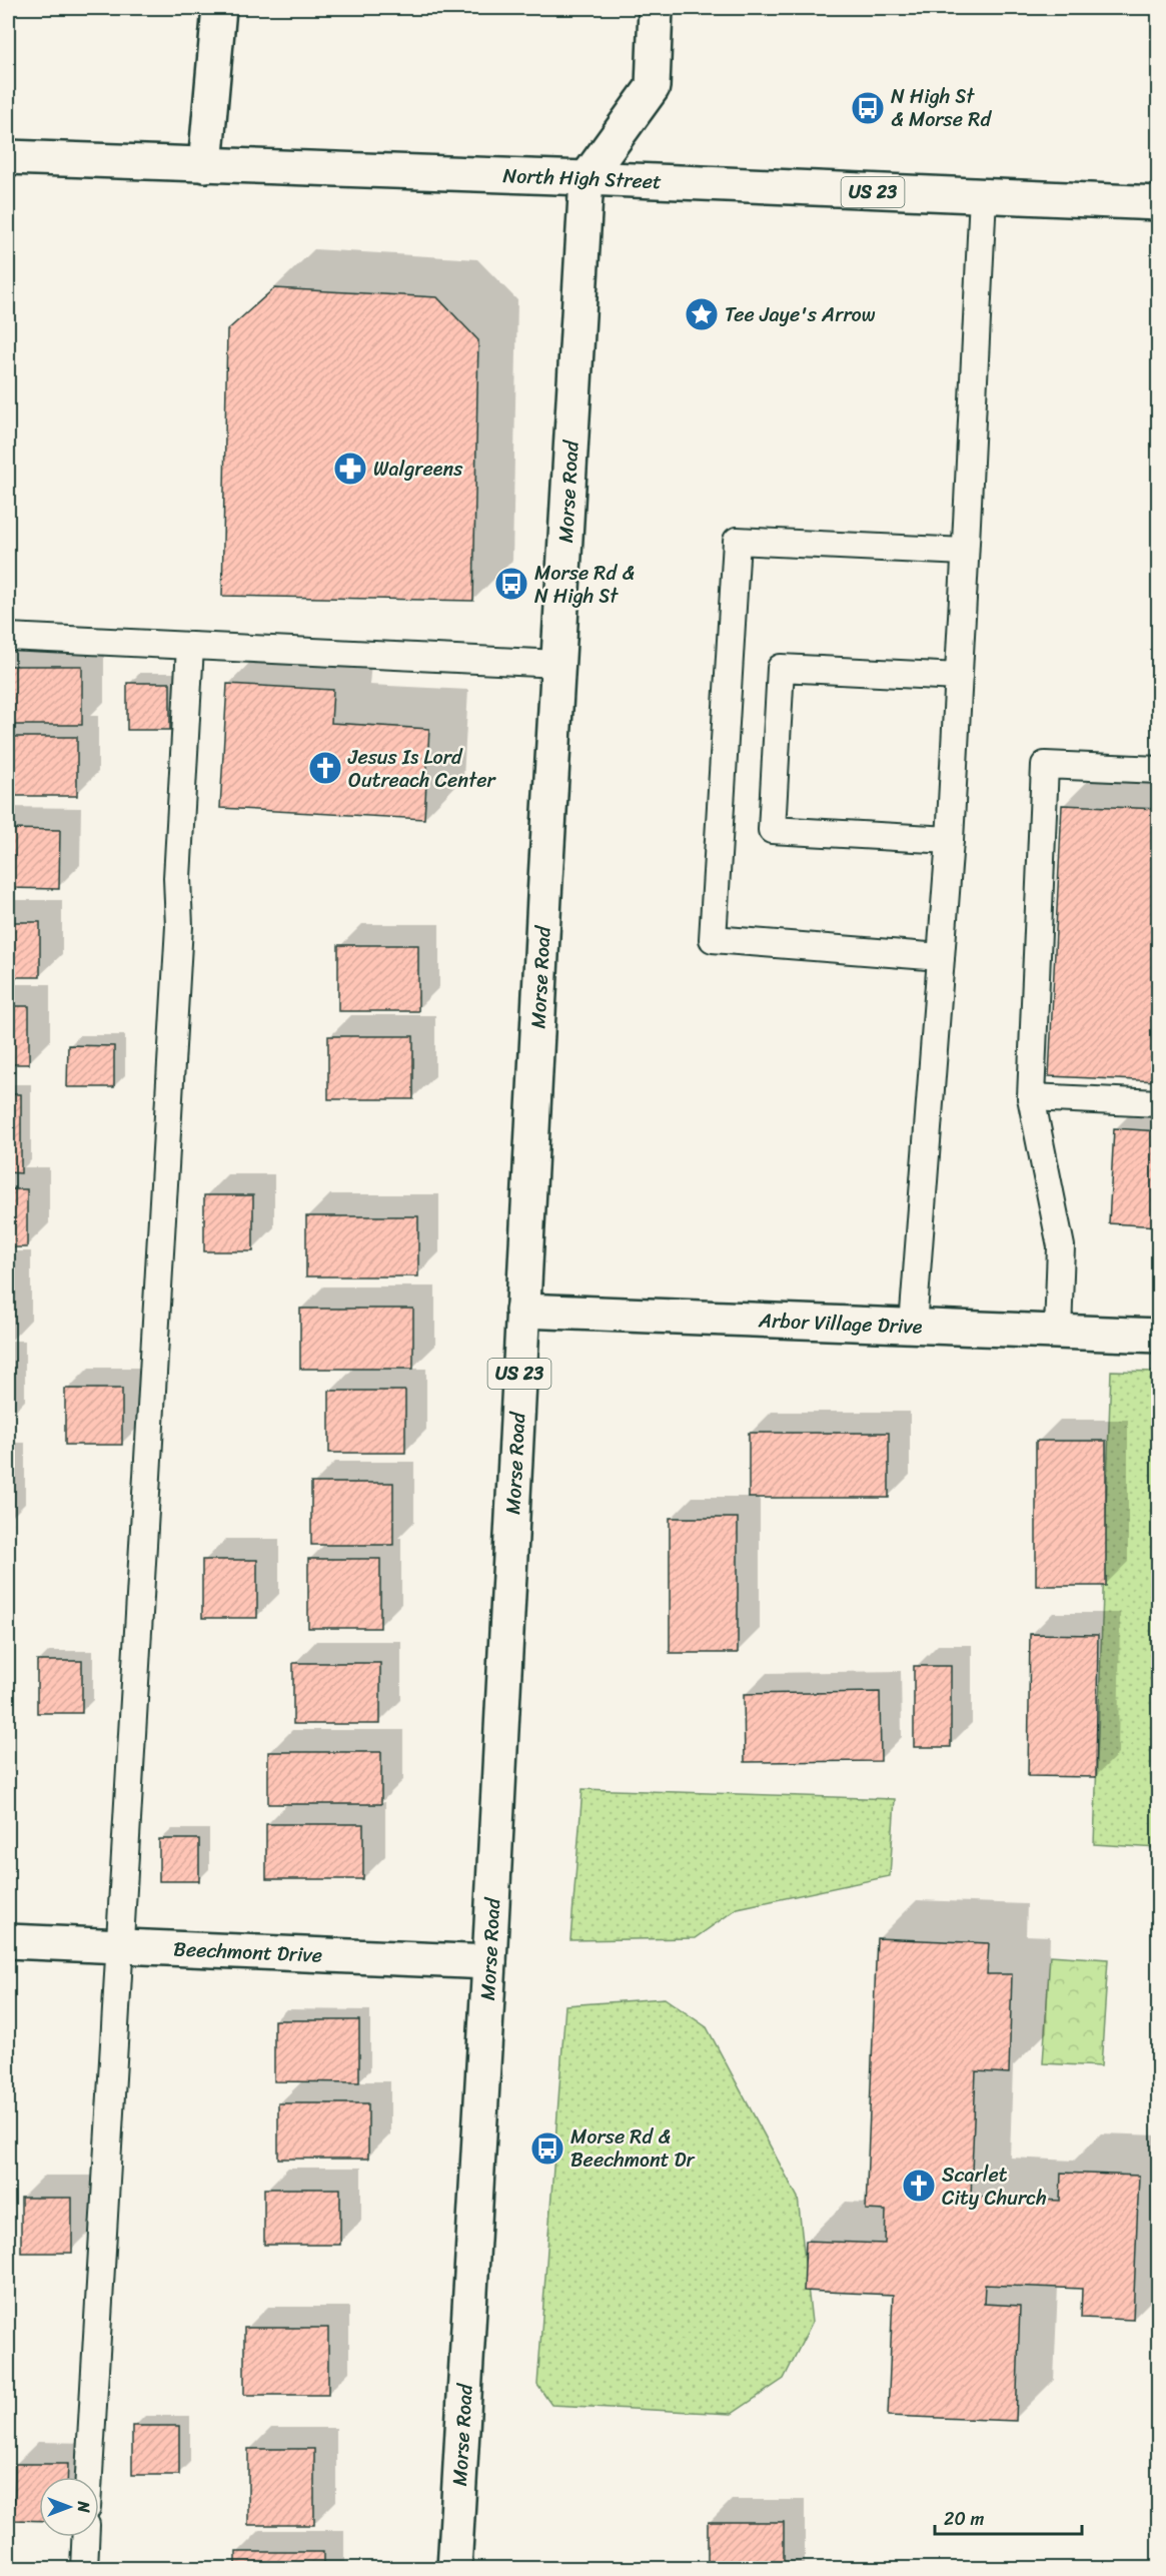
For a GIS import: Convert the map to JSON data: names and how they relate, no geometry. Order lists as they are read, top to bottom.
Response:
{
  "streets": {
    "main road": [
      "North High Street",
      "US 23",
      "Morse Road",
      "Arbor Village Drive",
      "Beechmont Drive"
    ]
  },
  "crossings": [
    ["North High Street", "Morse Road"],
    ["Morse Road", "Arbor Village Drive"],
    ["Morse Road", "Beechmont Drive"]
  ],
  "places": {
    "bus stop": ["N High St & Morse Rd", "Morse Rd & N High St", "Morse Rd & Beechmont Dr"],
    "place": ["Tee Jaye's Arrow"],
    "pharmacy": ["Walgreens"],
    "church": ["Jesus Is Lord Outreach Center", "Scarlet City Church"]
  },
  "scale_bar": "20 m",
  "north": "right"
}
